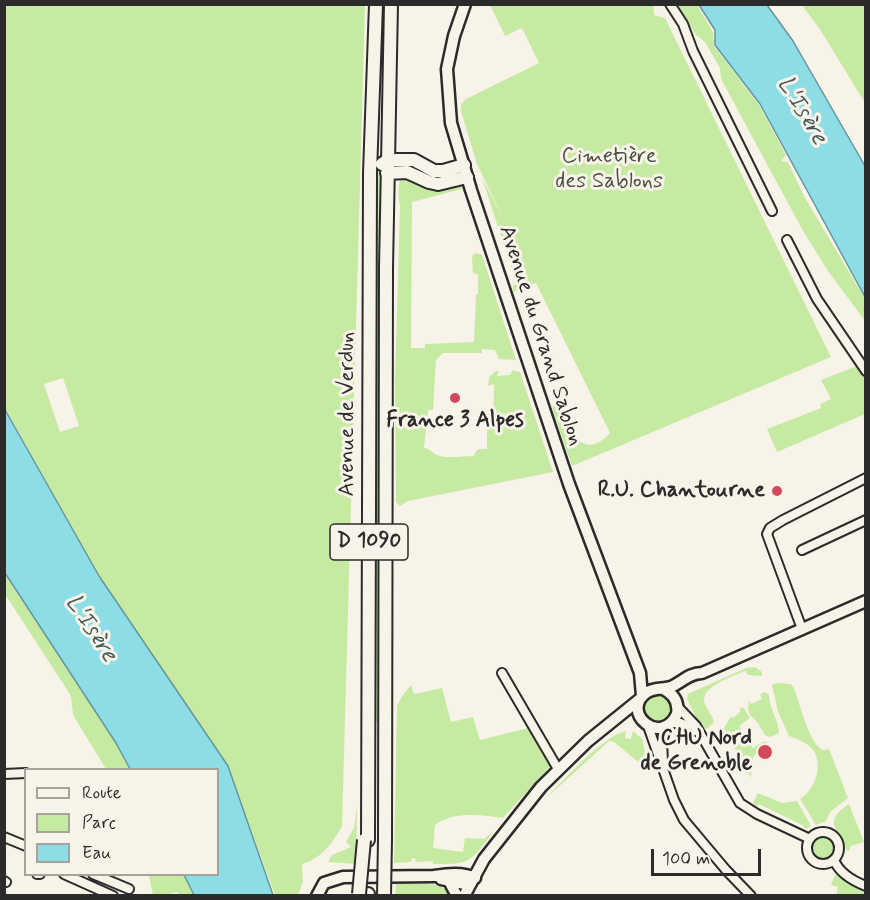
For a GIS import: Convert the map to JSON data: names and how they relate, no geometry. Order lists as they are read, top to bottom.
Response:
{
  "streets": {
    "main road": ["Avenue de Verdun", "D 1090"],
    "street": ["Avenue du Grand Sablon"]
  },
  "water": ["L'Isère"],
  "parks": ["Cimetière des Sablons"],
  "places": ["France 3 Alpes", "R.U. Chantourne", "CHU Nord de Grenoble"],
  "legend": ["Route", "Parc", "Eau"],
  "scale_bar": "100 m"
}
